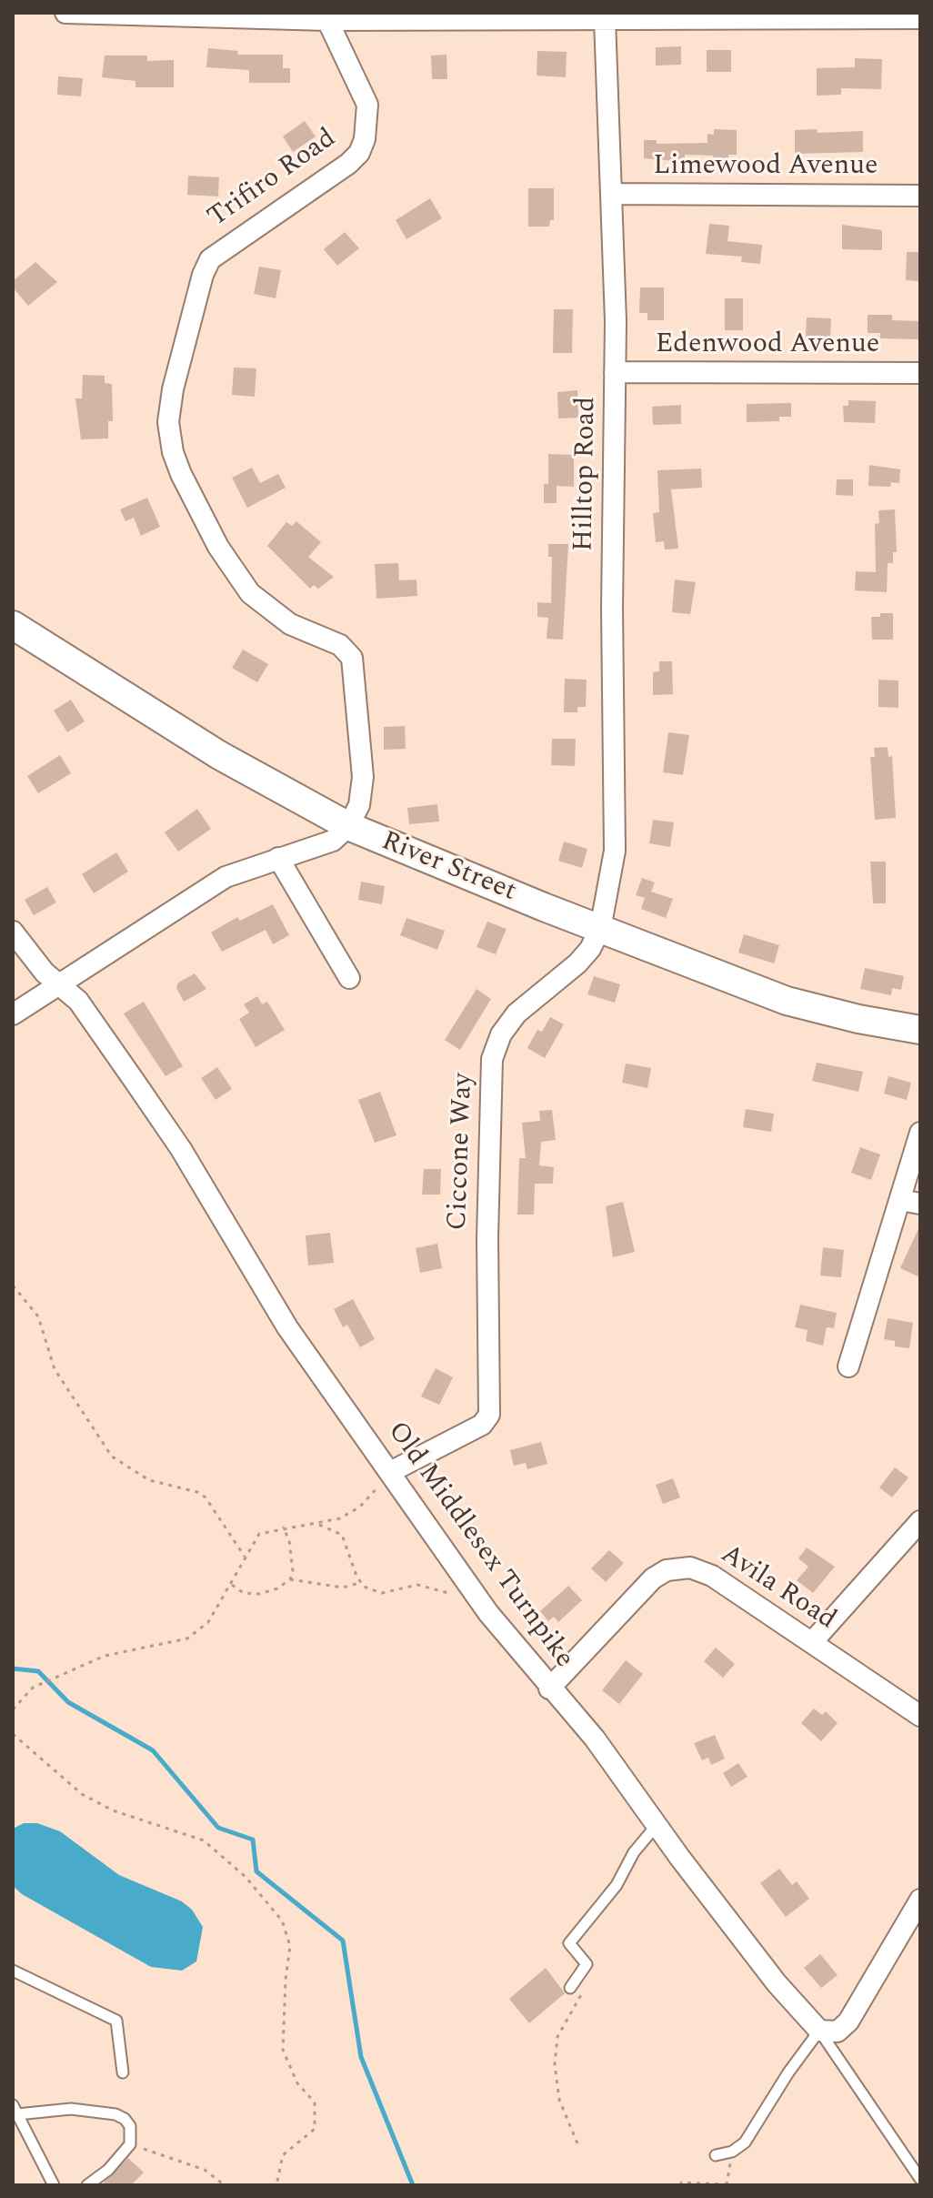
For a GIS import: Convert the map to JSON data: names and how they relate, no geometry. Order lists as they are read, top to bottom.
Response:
{
  "streets": {
    "main road": ["River Street"],
    "street": [
      "Limewood Avenue",
      "Trifiro Road",
      "Edenwood Avenue",
      "Hilltop Road",
      "Ciccone Way",
      "Old Middlesex Turnpike",
      "Avila Road"
    ]
  },
  "crossings": [
    ["Limewood Avenue", "Hilltop Road"],
    ["Trifiro Road", "River Street"],
    ["Edenwood Avenue", "Hilltop Road"],
    ["Hilltop Road", "River Street"],
    ["Hilltop Road", "Ciccone Way"],
    ["River Street", "Ciccone Way"],
    ["Ciccone Way", "Old Middlesex Turnpike"],
    ["Old Middlesex Turnpike", "Avila Road"]
  ]
}
